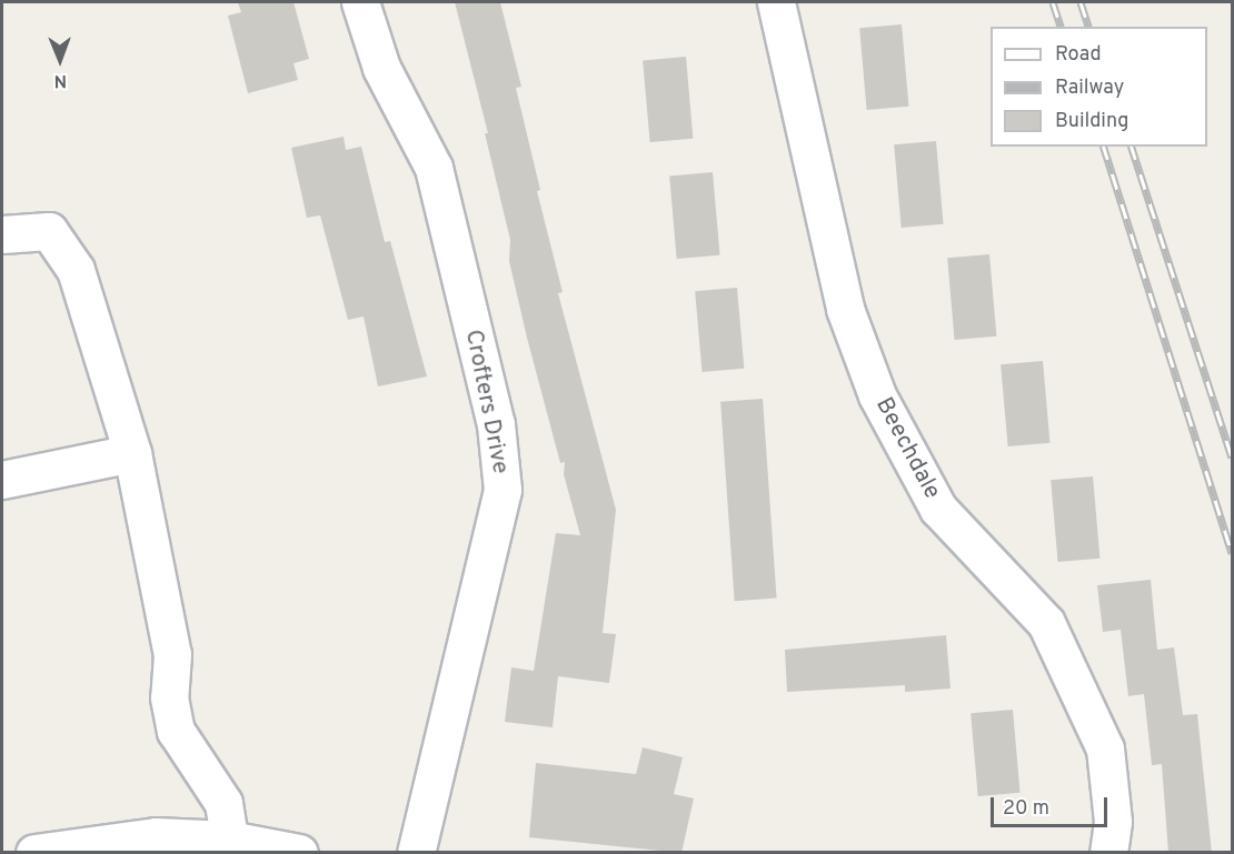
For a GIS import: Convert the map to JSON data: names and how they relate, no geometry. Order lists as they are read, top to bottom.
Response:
{
  "streets": {
    "street": ["Crofters Drive", "Beechdale"]
  },
  "legend": ["Road", "Railway", "Building"],
  "scale_bar": "20 m",
  "north": "bottom"
}
